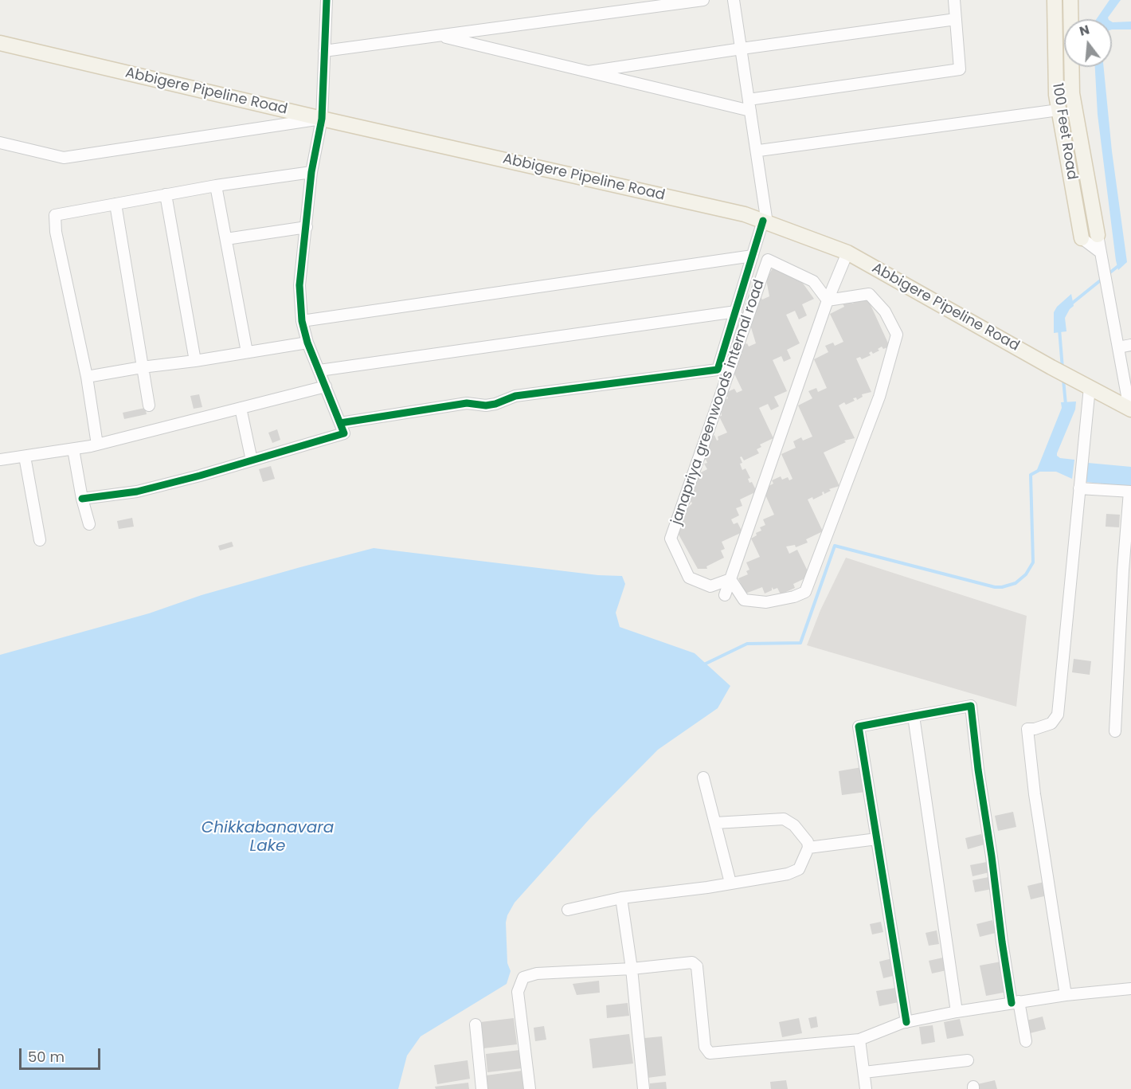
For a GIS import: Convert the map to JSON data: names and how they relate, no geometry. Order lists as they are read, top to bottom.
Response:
{
  "streets": {
    "main road": ["Abbigere Pipeline Road", "100 Feet Road"],
    "street": ["janapriya greenwoods internal road"]
  },
  "crossings": [
    ["Abbigere Pipeline Road", "100 Feet Road"]
  ],
  "water": ["Chikkabanavara Lake"],
  "scale_bar": "50 m",
  "north": "top"
}
